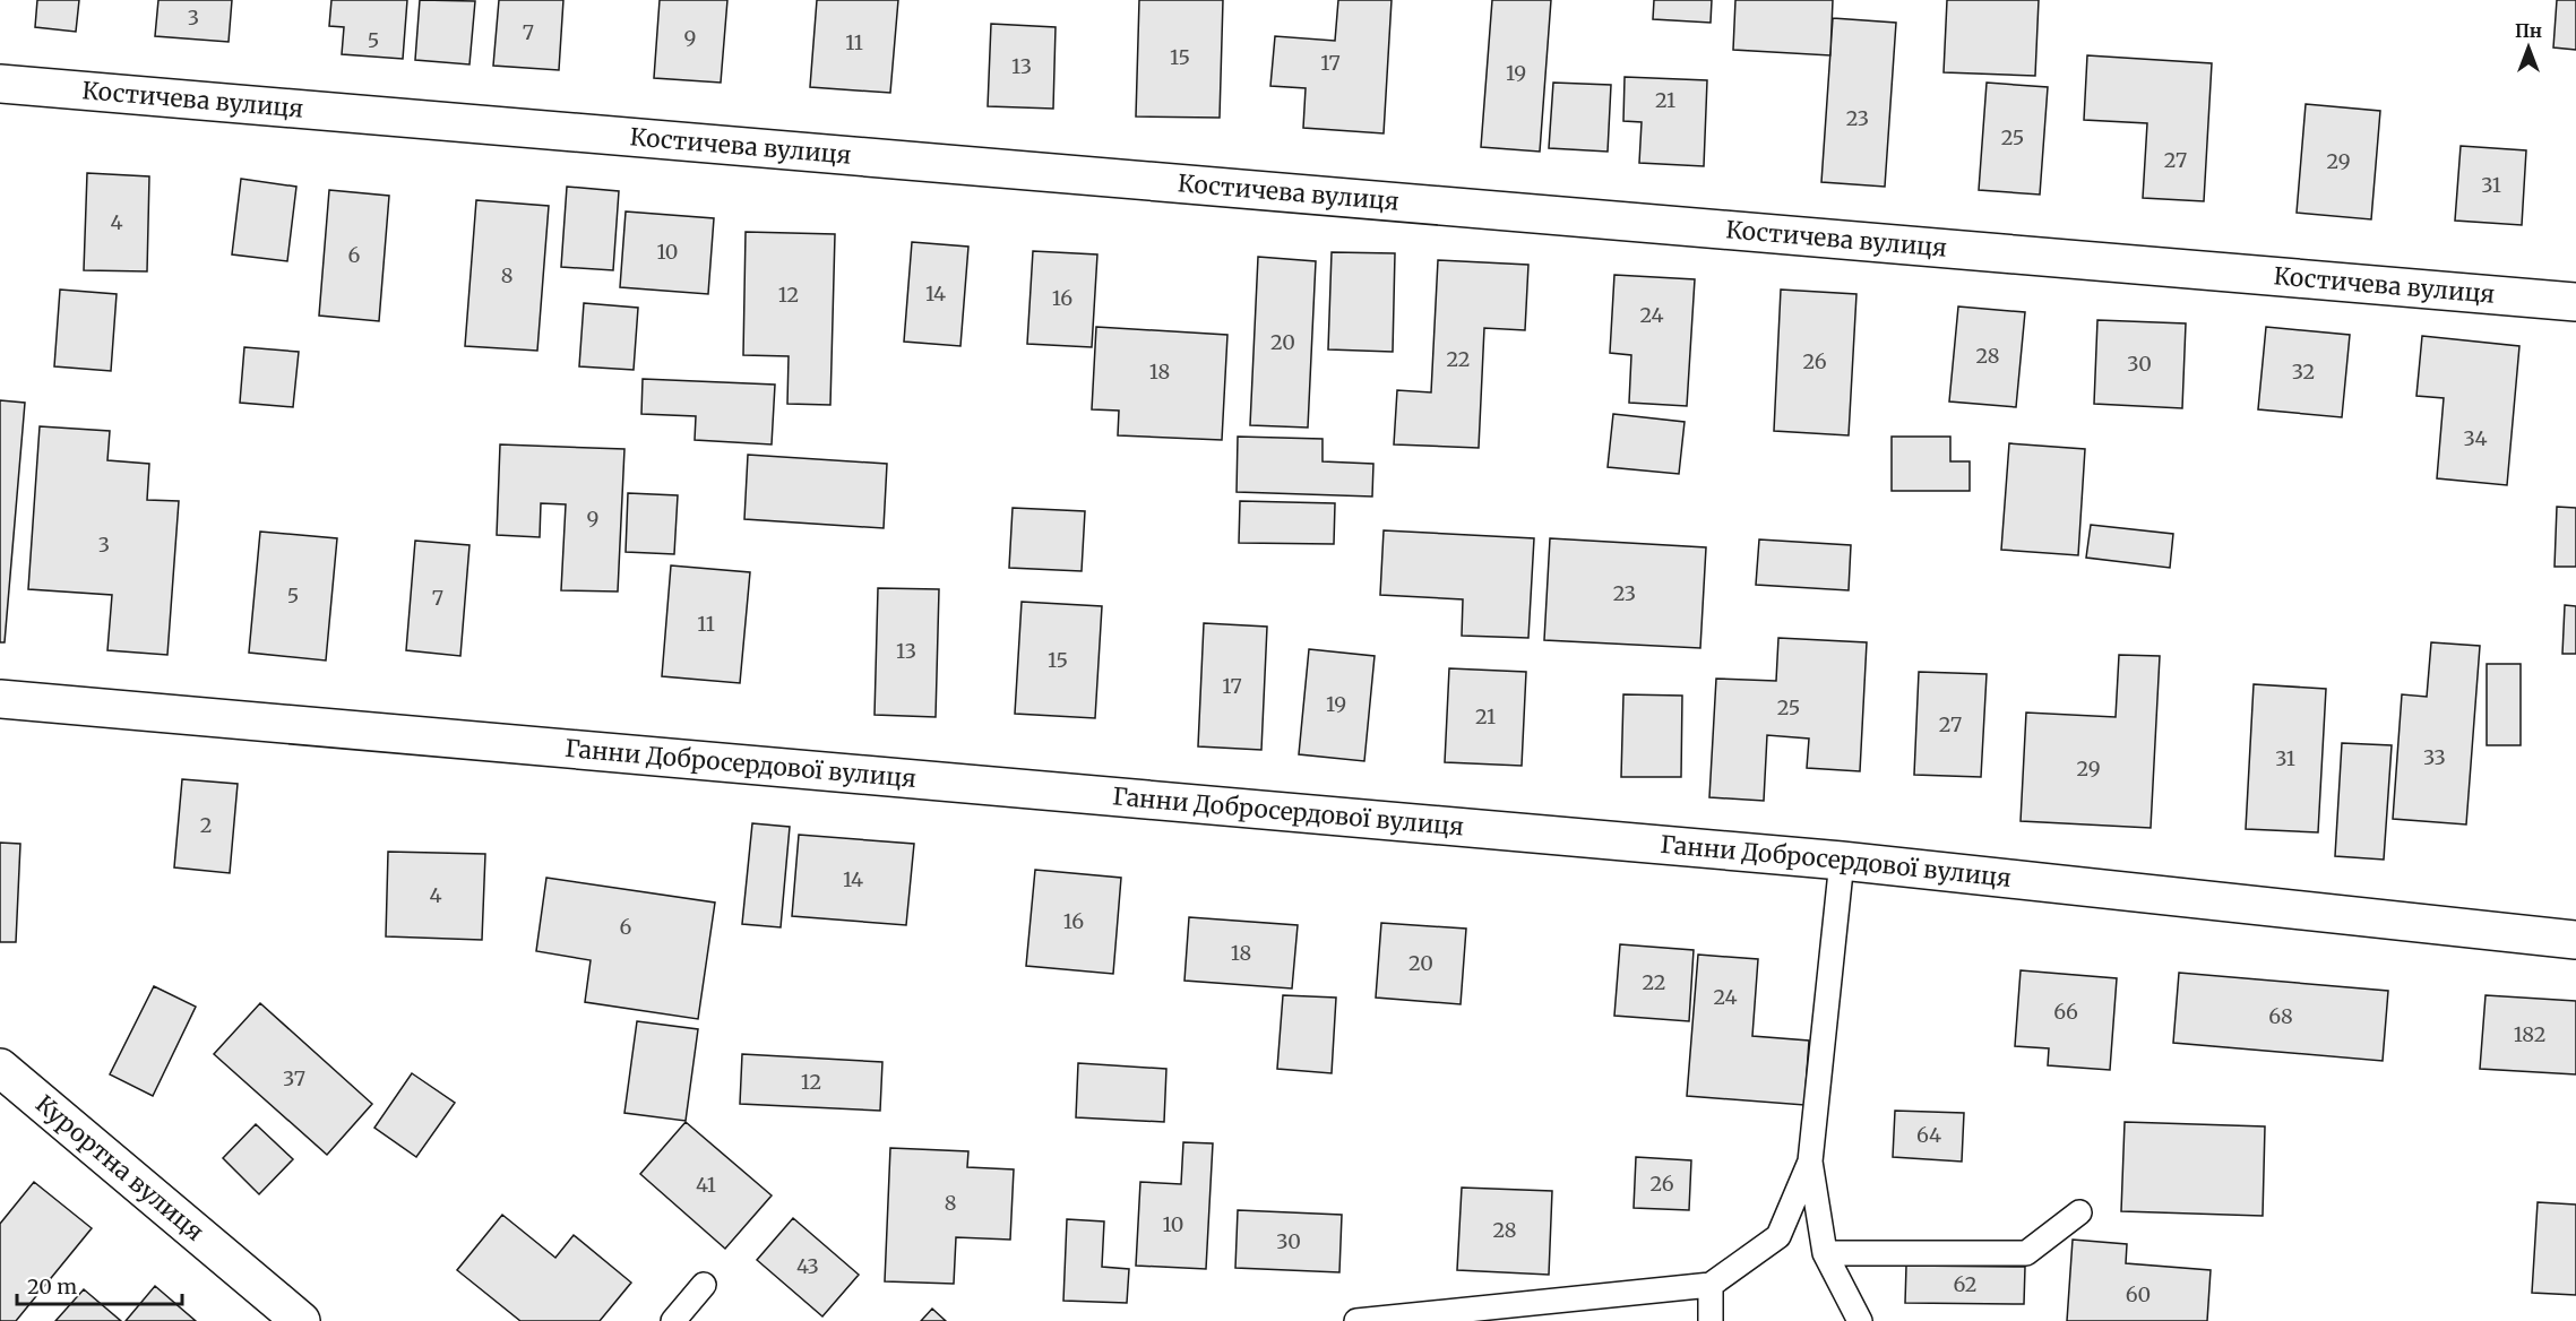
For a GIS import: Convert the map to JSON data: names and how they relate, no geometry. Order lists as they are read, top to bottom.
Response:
{
  "streets": {
    "street": ["Костичева вулиця", "Ганни Добросердової вулиця", "Курортна вулиця"]
  },
  "house_numbers": [
    "3",
    "7",
    "9",
    "5",
    "11",
    "15",
    "17",
    "13",
    "19",
    "21",
    "23",
    "25",
    "27",
    "29",
    "31",
    "4",
    "10",
    "6",
    "8",
    "14",
    "12",
    "16",
    "24",
    "20",
    "28",
    "22",
    "26",
    "30",
    "18",
    "32",
    "34",
    "9",
    "3",
    "23",
    "5",
    "7",
    "11",
    "13",
    "15",
    "17",
    "19",
    "25",
    "21",
    "27",
    "33",
    "31",
    "29",
    "2",
    "14",
    "4",
    "16",
    "6",
    "18",
    "20",
    "22",
    "24",
    "66",
    "68",
    "182",
    "37",
    "12",
    "64",
    "26",
    "41",
    "8",
    "10",
    "28",
    "30",
    "43",
    "62",
    "60"
  ],
  "scale_bar": "20 m",
  "north": "top"
}
